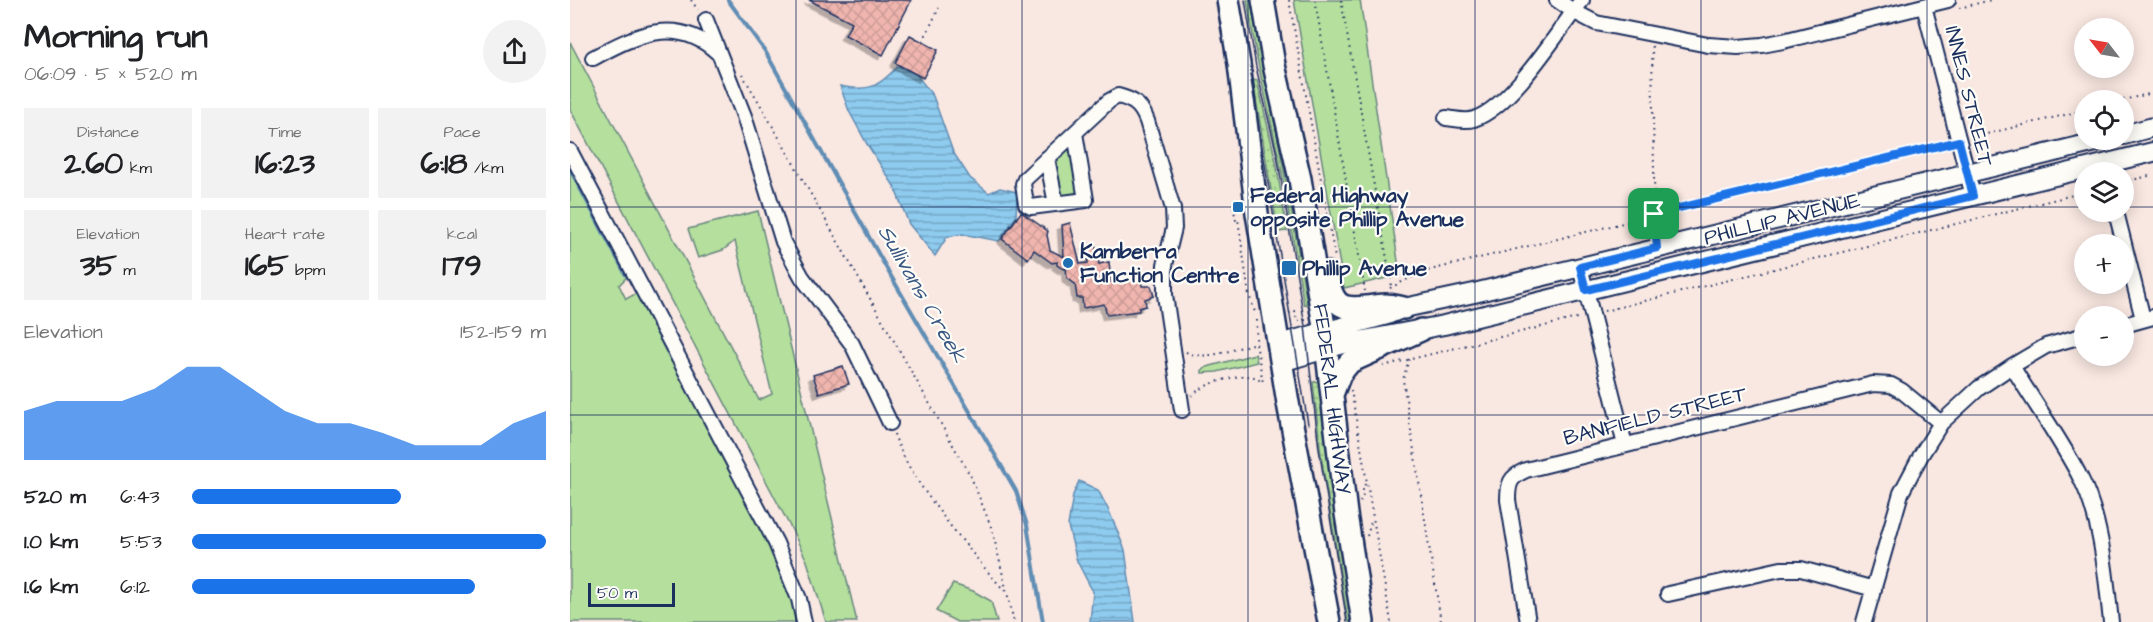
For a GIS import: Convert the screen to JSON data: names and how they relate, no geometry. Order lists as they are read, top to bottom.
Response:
{
  "streets": {
    "highway": ["FEDERAL HIGHWAY"],
    "main road": ["PHILLIP AVENUE"],
    "street": ["INNES STREET", "BANFIELD STREET"]
  },
  "crossings": [
    ["INNES STREET", "PHILLIP AVENUE"],
    ["PHILLIP AVENUE", "FEDERAL HIGHWAY"]
  ],
  "water": ["Sullivans Creek"],
  "places": {
    "transit": ["Federal Highway opposite Phillip Avenue", "Phillip Avenue"],
    "other": ["Kamberra Function Centre"]
  },
  "scale_bar": "50 m",
  "north": "top left",
  "page": {
    "heading": ["Morning run", "06:09 · 5 × 520 m"],
    "map_buttons": ["+", "−"],
    "stats": [
      ["Distance", "2.60 km"],
      ["Time", "16:23"],
      ["Pace", "6:18 /km"],
      ["Elevation", "35 m"],
      ["Heart rate", "165 bpm"],
      ["kcal", "179"]
    ],
    "chart": ["Elevation", "152–159 m"],
    "list": [
      {
        "name": "520 m",
        "note": "6:43"
      },
      {
        "name": "1.0 km",
        "note": "5:53"
      },
      {
        "name": "1.6 km",
        "note": "6:12"
      }
    ],
    "scale": "50 m"
  }
}
